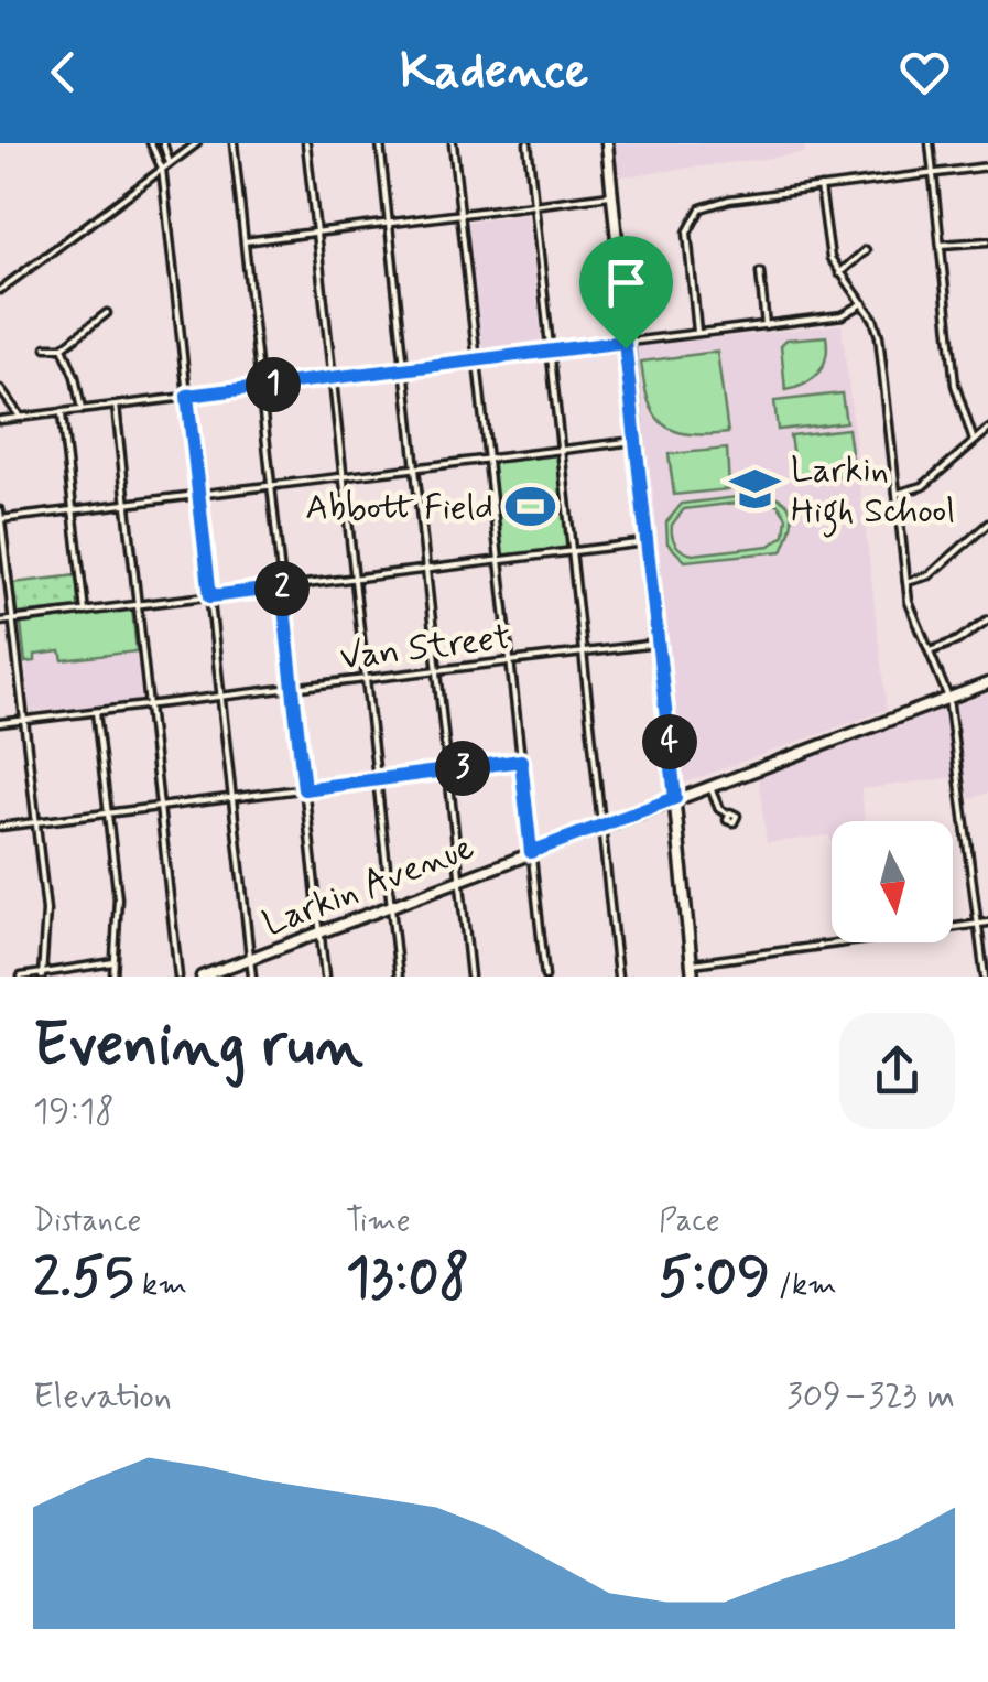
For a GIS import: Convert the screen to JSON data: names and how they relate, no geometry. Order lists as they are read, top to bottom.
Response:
{
  "streets": {
    "main road": ["Larkin Avenue"],
    "street": ["Van Street"]
  },
  "places": {
    "school or university": ["Larkin High School"],
    "sports": ["Abbott Field"]
  },
  "north": "bottom",
  "page": {
    "header": "Kadence",
    "pins": [
      "1",
      "2",
      "4",
      "3"
    ],
    "heading": ["Evening run", "19:18"],
    "stats": [
      ["Distance", "2.55 km"],
      ["Time", "13:08"],
      ["Pace", "5:09 /km"]
    ],
    "chart": ["Elevation", "309–323 m"]
  }
}
